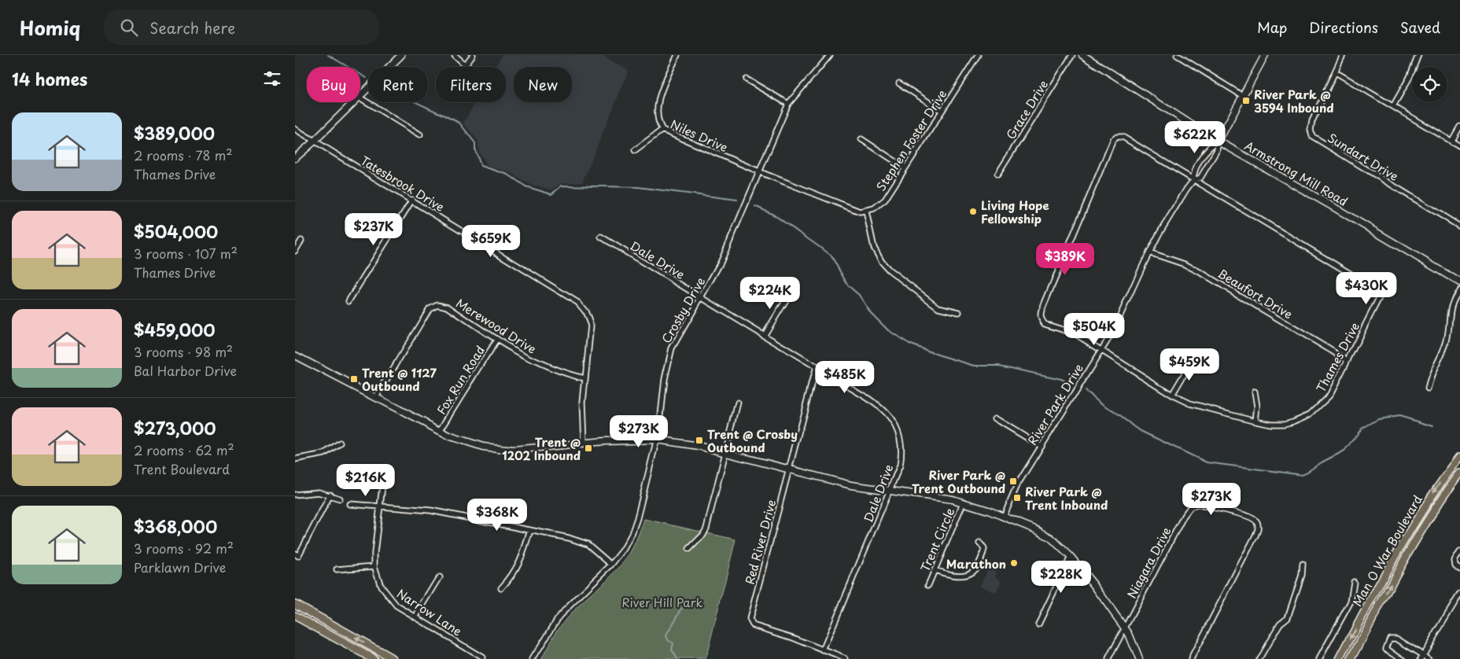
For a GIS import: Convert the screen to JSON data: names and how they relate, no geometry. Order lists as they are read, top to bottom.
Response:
{
  "streets": {
    "main road": ["Man O War Boulevard"],
    "street": [
      "Grace Drive",
      "Niles Drive",
      "Stephen Foster Drive",
      "Sundart Drive",
      "Armstrong Mill Road",
      "Tatesbrook Drive",
      "Dale Drive",
      "Beaufort Drive",
      "Crosby Drive",
      "Merewood Drive",
      "Thames Drive",
      "Fox Run Road",
      "River Park Drive",
      "Trent Circle",
      "Red River Drive",
      "Niagara Drive",
      "Narrow Lane"
    ]
  },
  "crossings": [
    ["Niles Drive", "Crosby Drive"],
    ["Armstrong Mill Road", "River Park Drive"],
    ["Tatesbrook Drive", "Merewood Drive"],
    ["Dale Drive", "Crosby Drive"],
    ["Dale Drive", "Red River Drive"],
    ["Beaufort Drive", "Thames Drive"],
    ["Beaufort Drive", "River Park Drive"],
    ["Merewood Drive", "Fox Run Road"],
    ["Thames Drive", "River Park Drive"]
  ],
  "parks": ["River Hill Park"],
  "places": {
    "transit": [
      "River Park @ 3594 Inbound",
      "Trent @ 1127 Outbound",
      "Trent @ Crosby Outbound",
      "Trent @ 1202 Inbound",
      "River Park @ Trent Outbound",
      "River Park @ Trent Inbound"
    ],
    "other": ["Living Hope Fellowship", "Marathon"]
  },
  "page": {
    "header": "Homiq",
    "search": "Search here",
    "nav": ["Map", "Directions", "Saved"],
    "heading": "14 homes",
    "chip": [
      "Buy",
      "Rent",
      "Filters",
      "New"
    ],
    "list": [
      {
        "name": "$389,000",
        "note": "2 rooms · 78 m² · Thames Drive"
      },
      {
        "name": "$504,000",
        "note": "3 rooms · 107 m² · Thames Drive"
      },
      {
        "name": "$459,000",
        "note": "3 rooms · 98 m² · Bal Harbor Drive"
      },
      {
        "name": "$273,000",
        "note": "2 rooms · 62 m² · Trent Boulevard"
      },
      {
        "name": "$368,000",
        "note": "3 rooms · 92 m² · Parklawn Drive"
      }
    ],
    "price": [
      "$622K",
      "$237K",
      "$659K",
      "$389K",
      "$430K",
      "$224K",
      "$504K",
      "$459K",
      "$485K",
      "$273K",
      "$216K",
      "$273K",
      "$368K",
      "$228K"
    ]
  }
}
